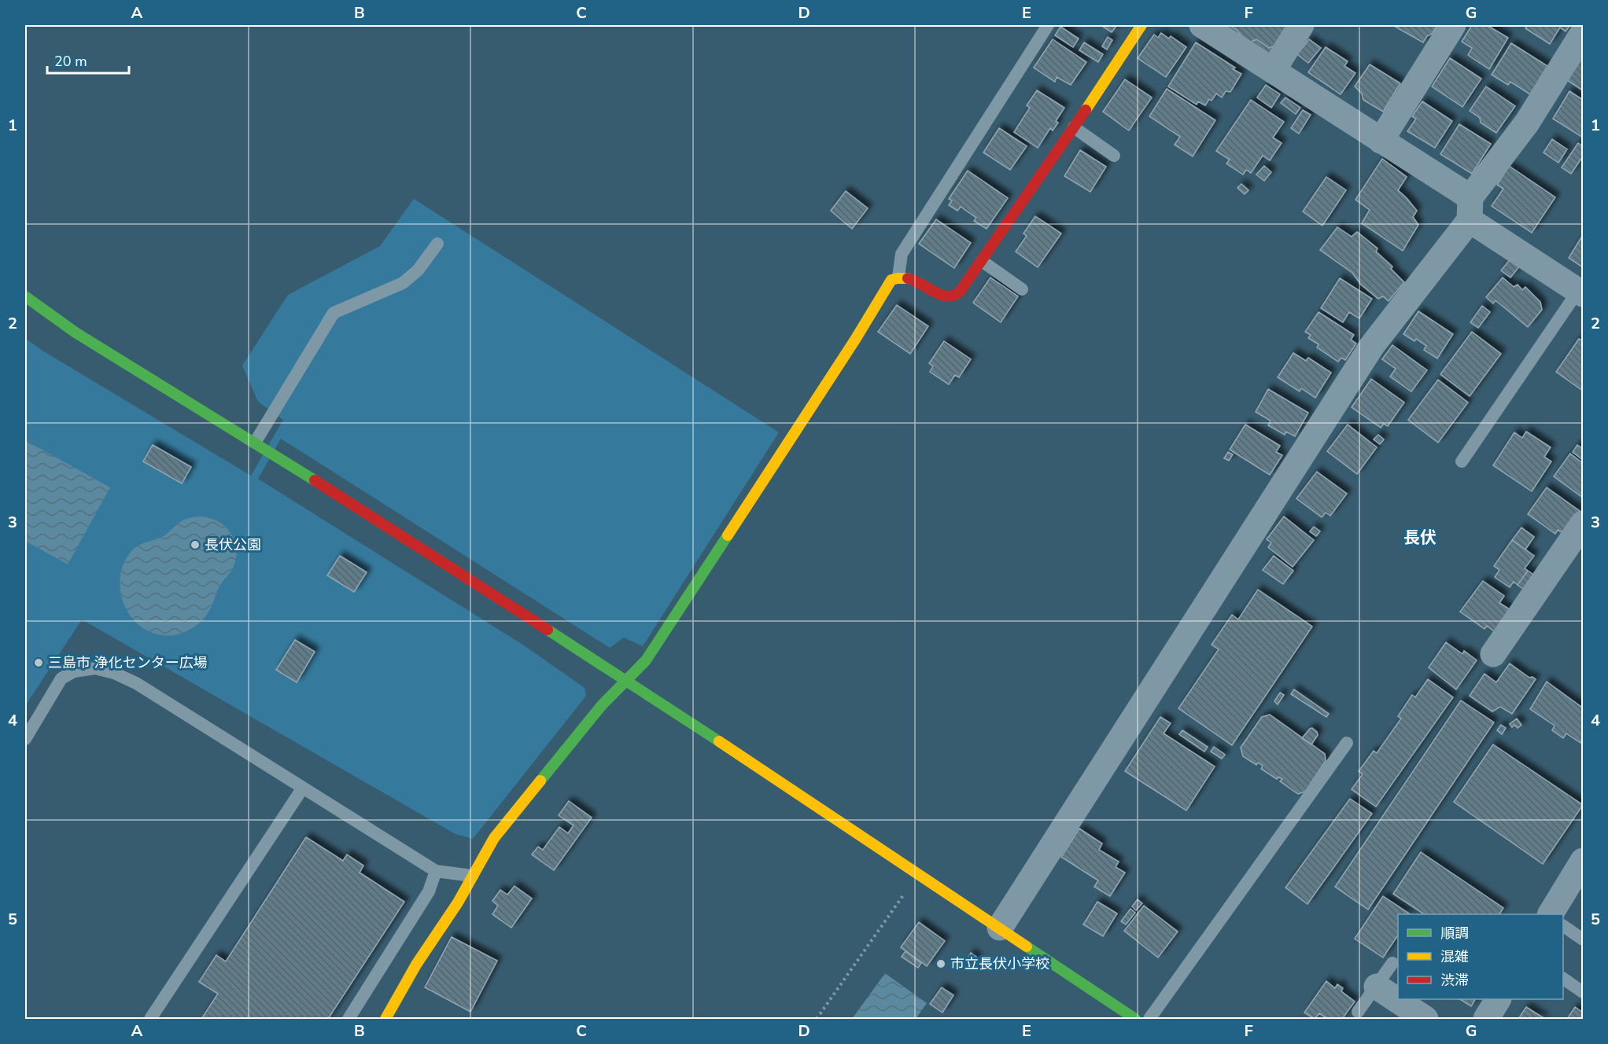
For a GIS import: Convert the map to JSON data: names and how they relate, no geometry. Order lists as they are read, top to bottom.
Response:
{
  "districts": ["長伏"],
  "places": ["長伏公園", "三島市 浄化センター広場", "市立長伏小学校"],
  "legend": ["順調", "混雑", "渋滞"],
  "scale_bar": "20 m",
  "grid": {
    "columns": [
      "A",
      "B",
      "C",
      "D",
      "E",
      "F",
      "G"
    ],
    "rows": [
      "1",
      "2",
      "3",
      "4",
      "5"
    ]
  }
}
